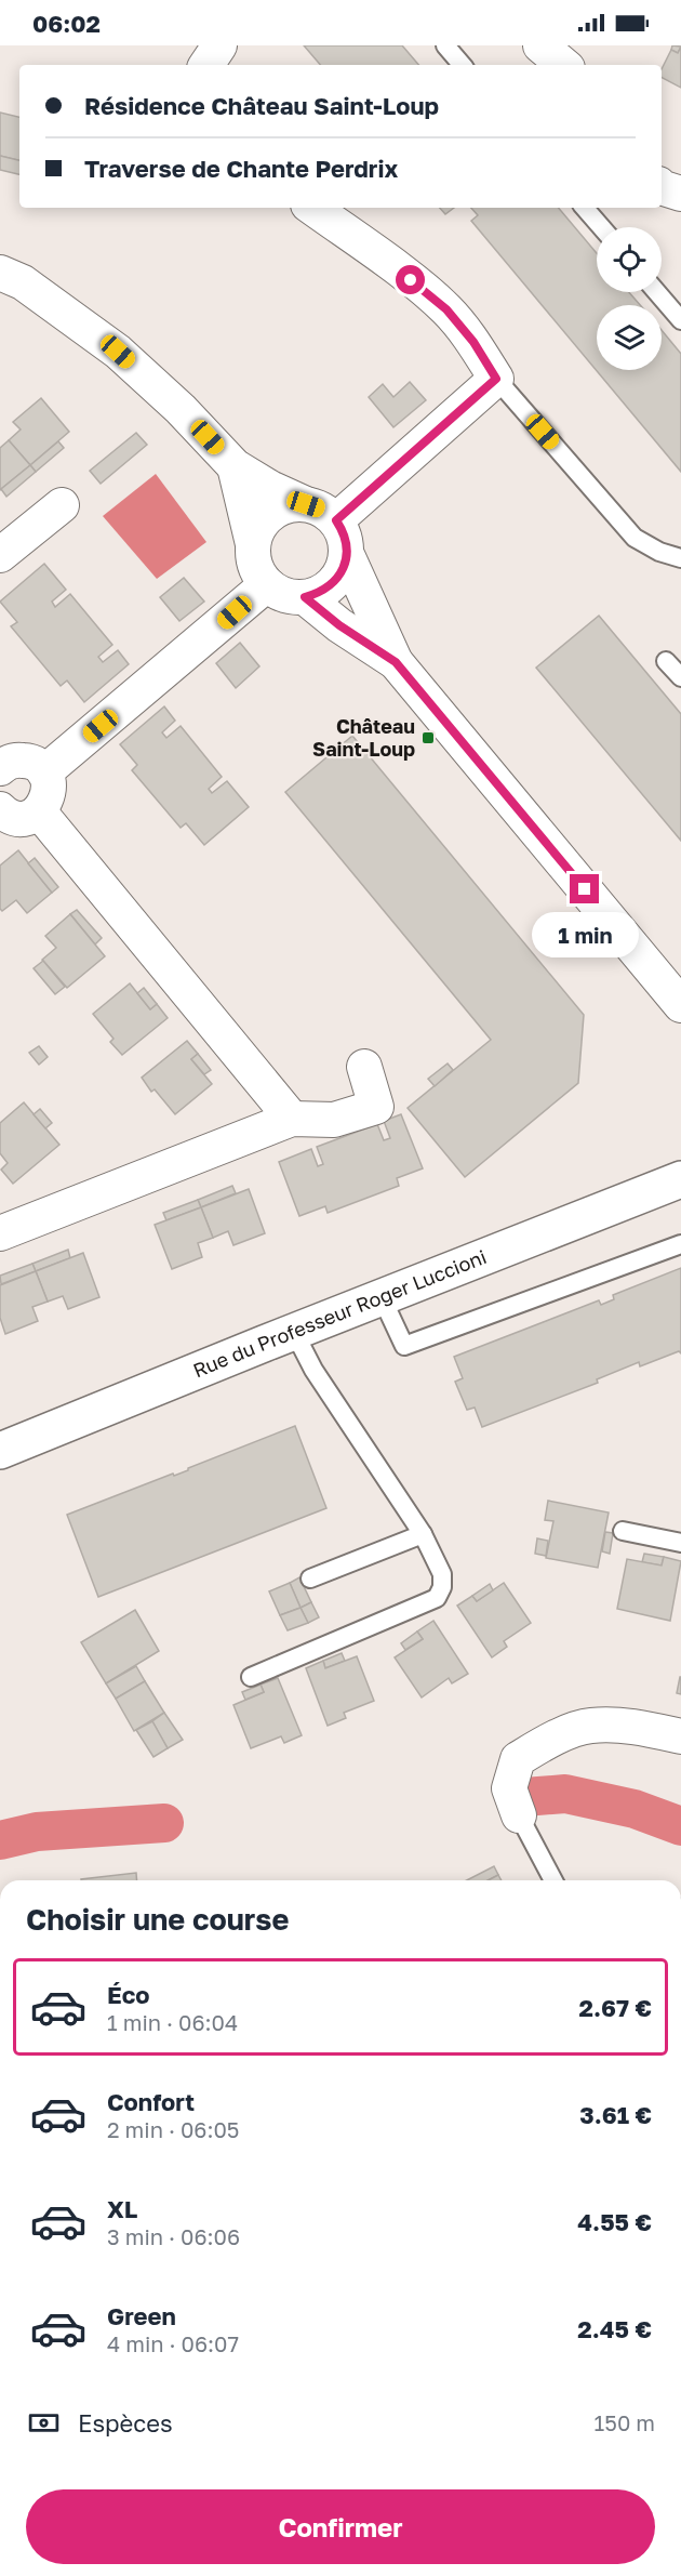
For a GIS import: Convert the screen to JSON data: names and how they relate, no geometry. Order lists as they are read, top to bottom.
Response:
{
  "streets": {
    "street": ["Rue du Professeur Roger Luccioni"]
  },
  "places": {
    "transit": ["Château Saint-Loup"]
  },
  "page": {
    "status": "06:02",
    "banner": ["Résidence Château Saint-Loup", "Traverse de Chante Perdrix"],
    "bubble": "1 min",
    "heading": "Choisir une course",
    "list": [
      {
        "name": "Éco",
        "note": "1 min · 06:04",
        "value": "2.67 €"
      },
      {
        "name": "Confort",
        "note": "2 min · 06:05",
        "value": "3.61 €"
      },
      {
        "name": "XL",
        "note": "3 min · 06:06",
        "value": "4.55 €"
      },
      {
        "name": "Green",
        "note": "4 min · 06:07",
        "value": "2.45 €"
      }
    ],
    "pay": ["Espèces", "150 m"],
    "buttons": "Confirmer"
  }
}
